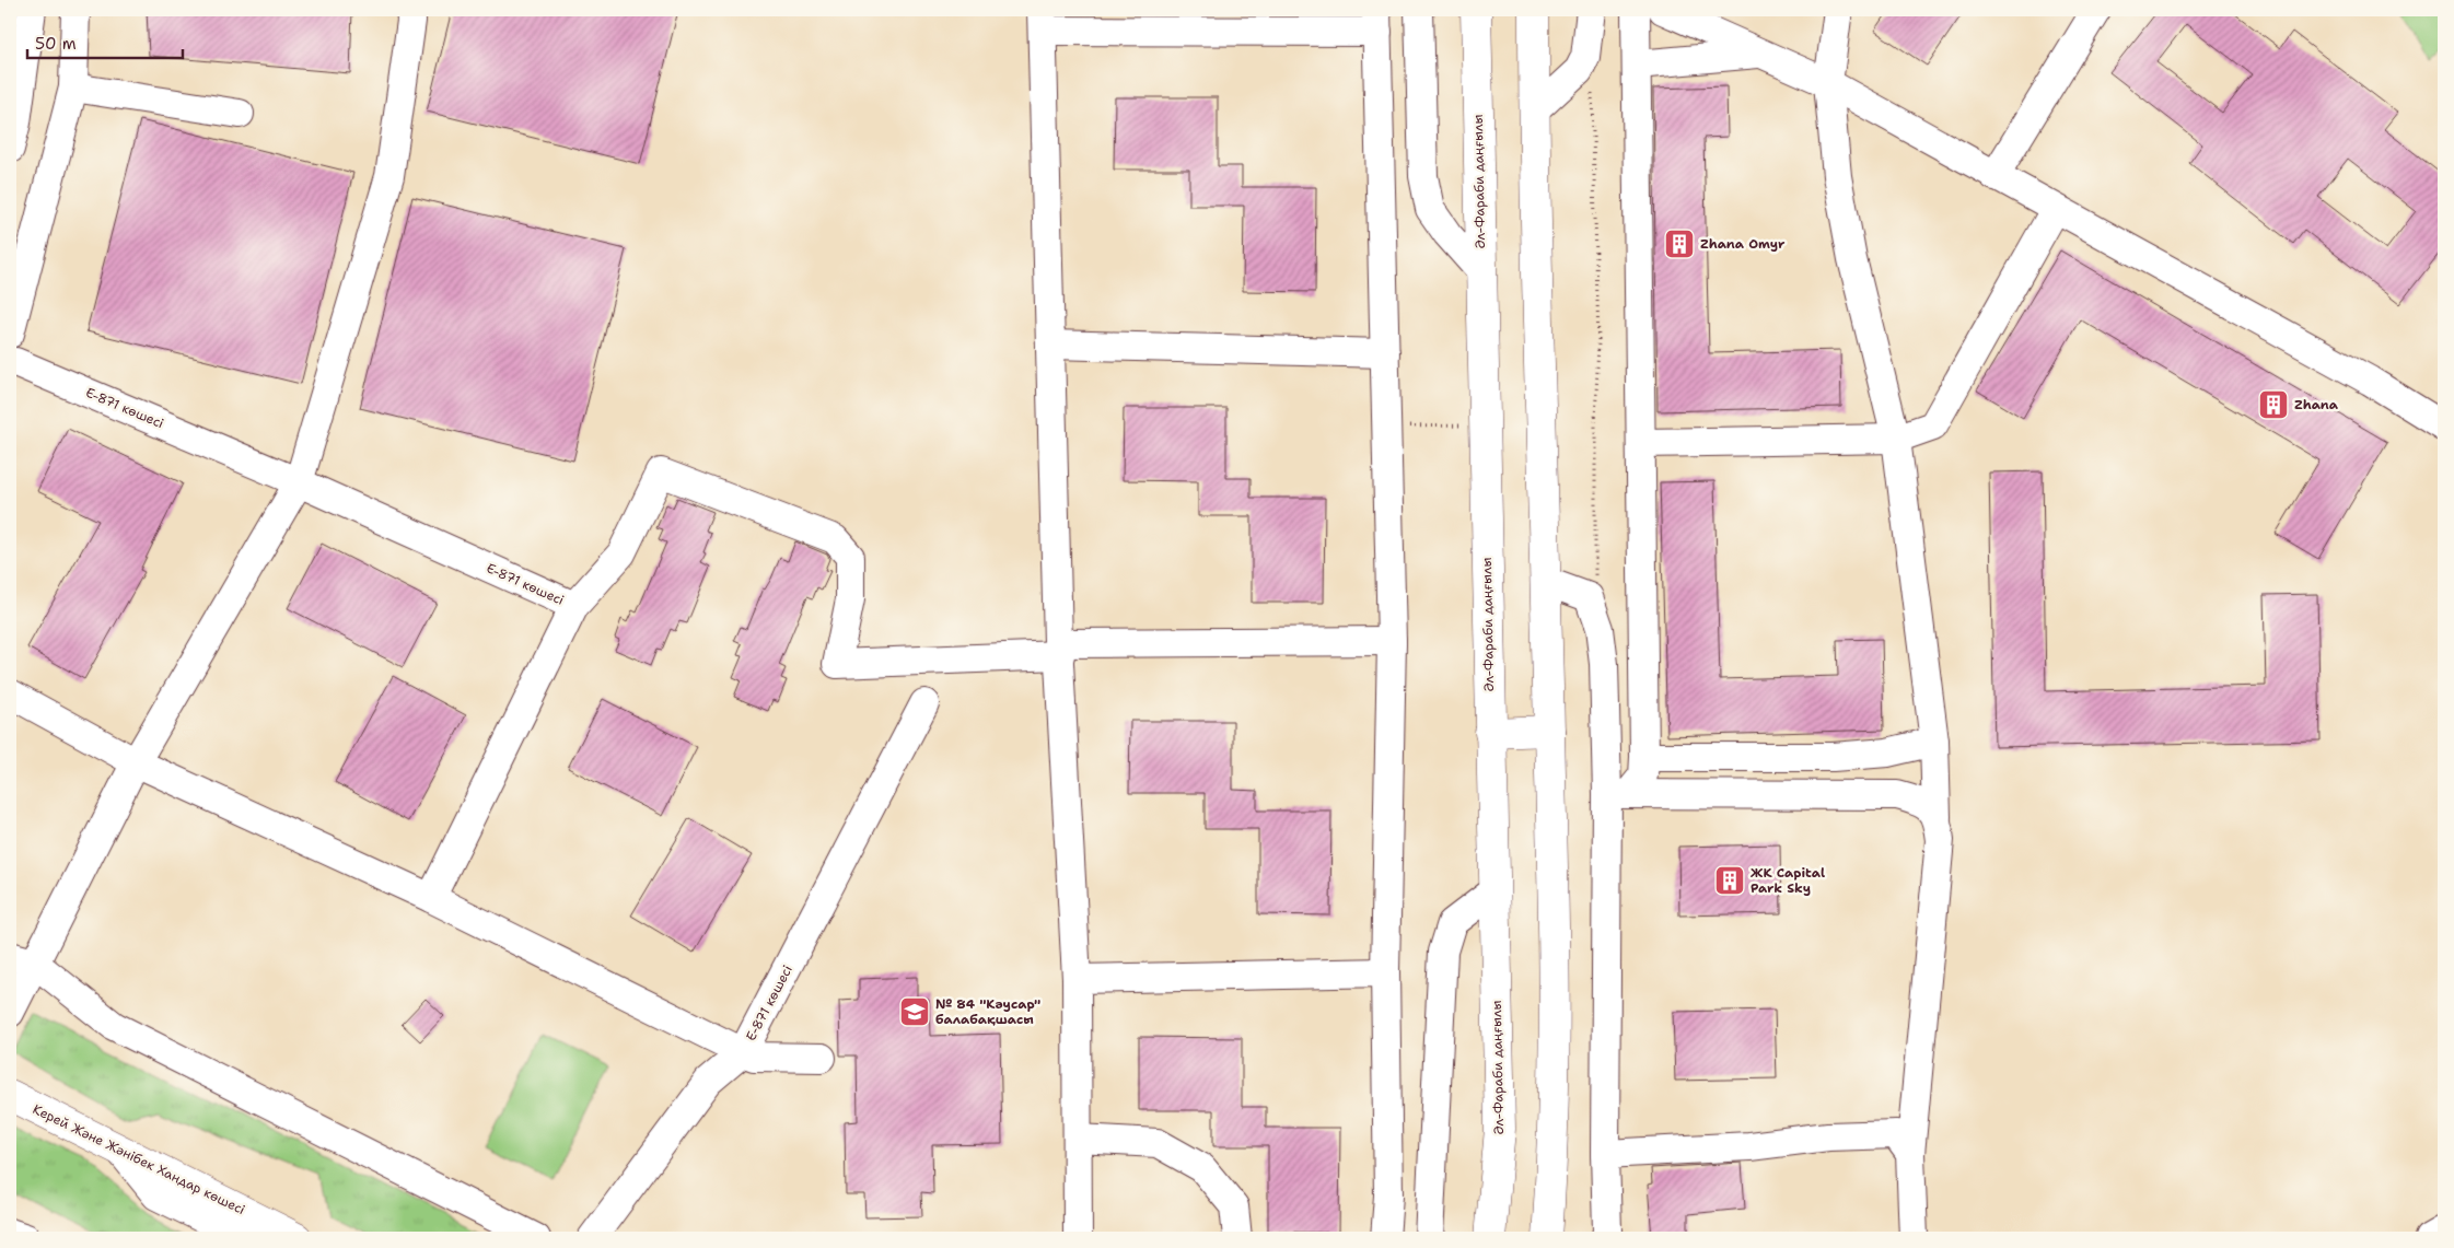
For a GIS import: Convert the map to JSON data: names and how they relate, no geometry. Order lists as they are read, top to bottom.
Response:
{
  "streets": {
    "main road": ["Әл-Фараби даңғылы", "Керей Және Жәнібек Хандар көшесі"],
    "street": ["Е-871 көшесі"]
  },
  "places": {
    "building": ["Zhana Omyr", "Zhana", "ЖК Capital Park Sky"],
    "school or university": ["№ 84 \"Кәусар\" балабақшасы"]
  },
  "scale_bar": "50 m"
}
